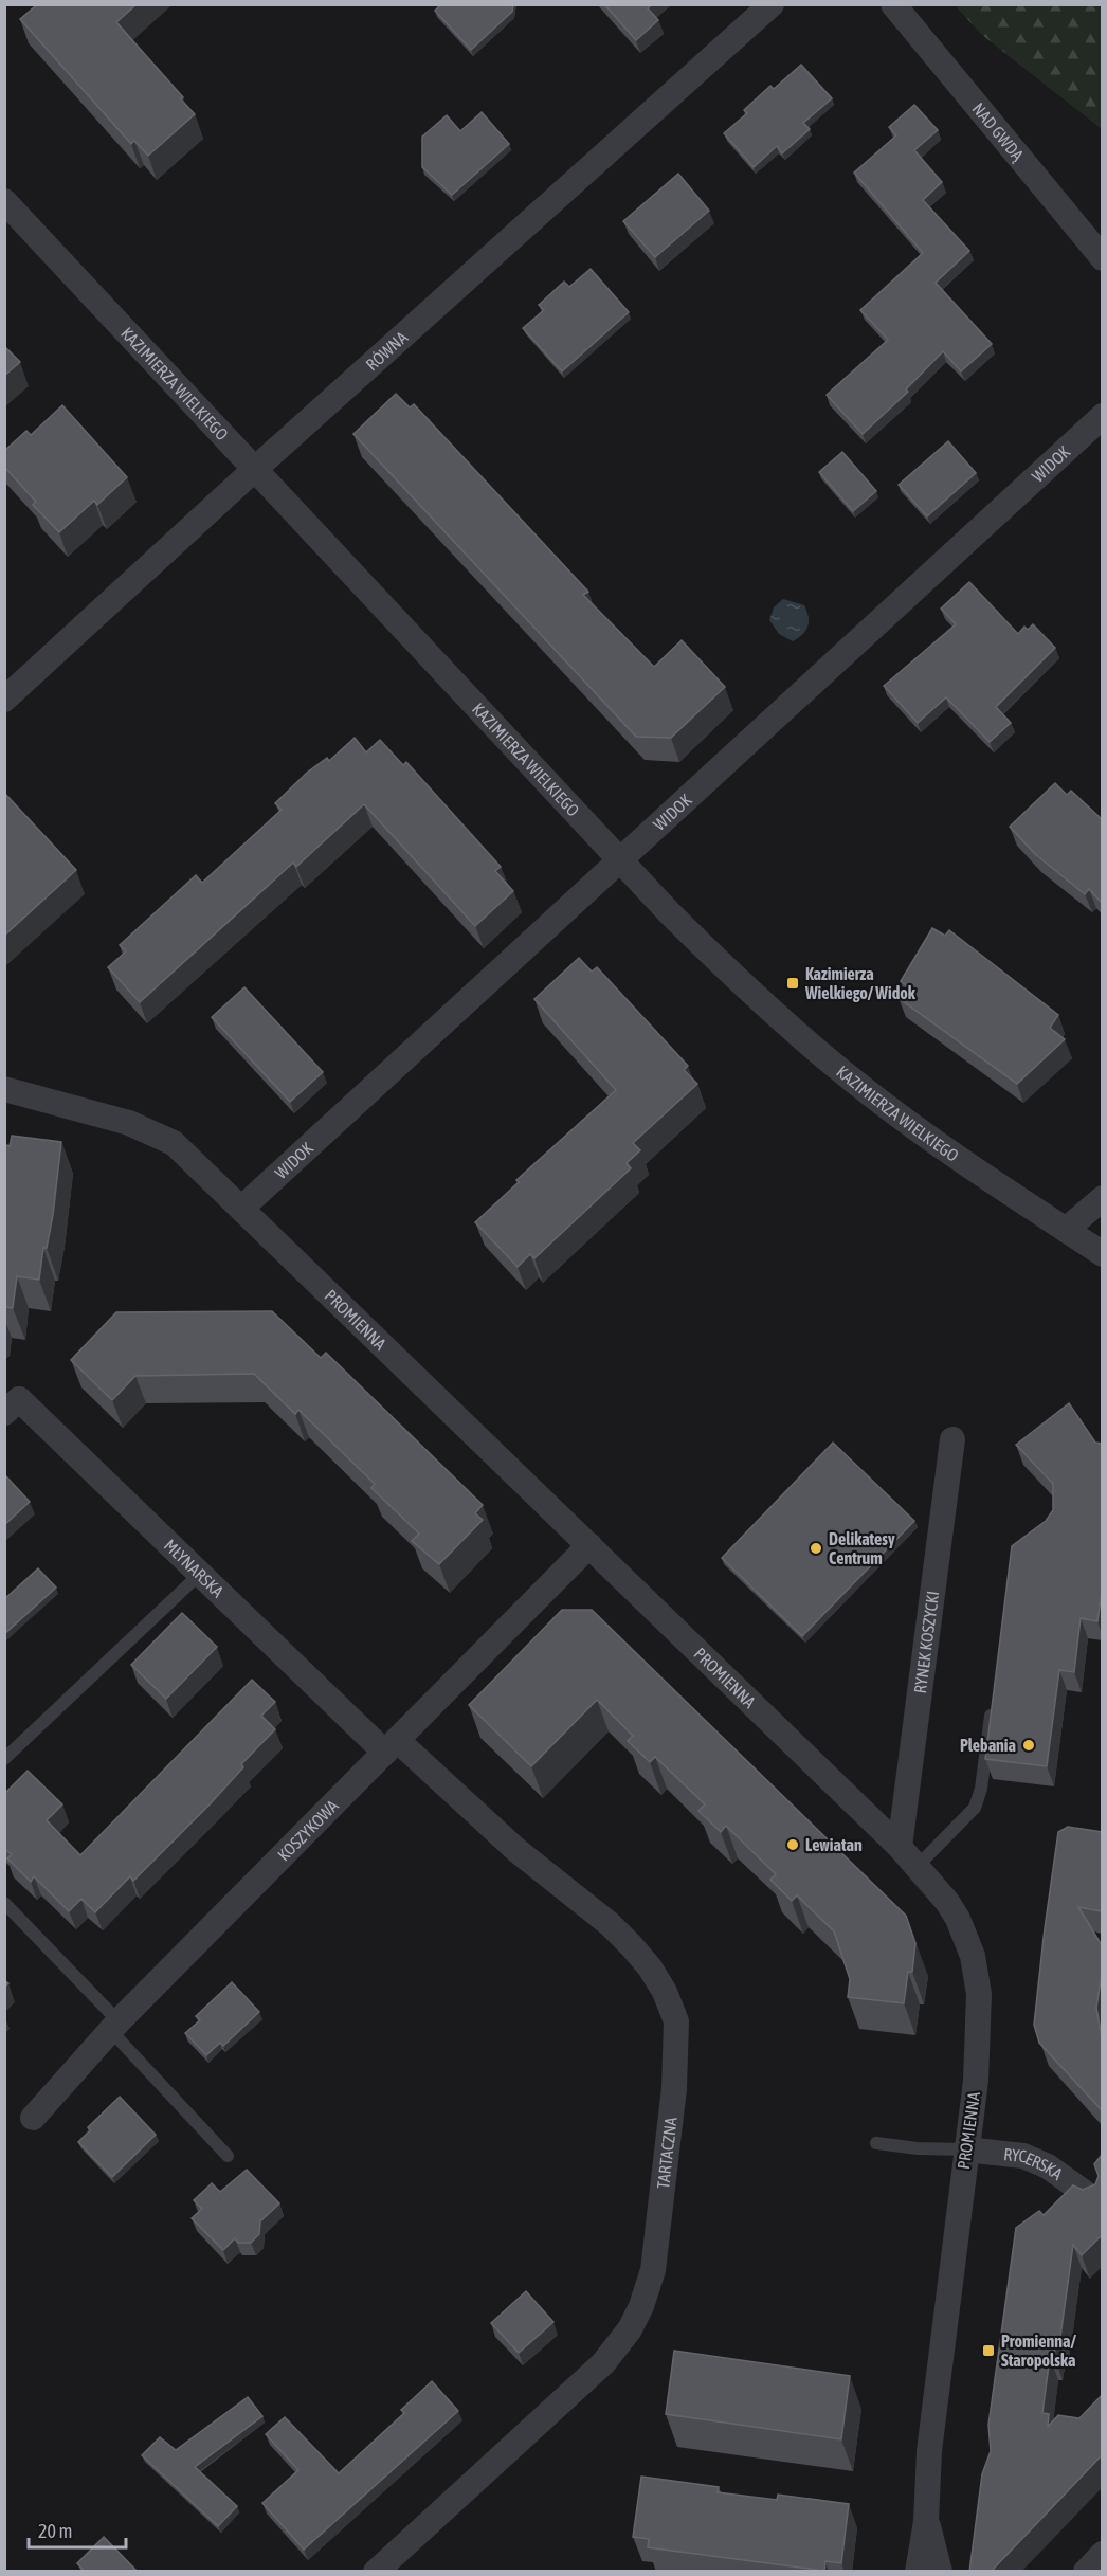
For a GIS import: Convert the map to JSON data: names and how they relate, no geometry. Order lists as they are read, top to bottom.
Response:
{
  "streets": {
    "street": [
      "NAD GWDĄ",
      "RÓWNA",
      "KAZIMIERZA WIELKIEGO",
      "WIDOK",
      "PROMIENNA",
      "MŁYNARSKA",
      "RYNEK KOSZYCKI",
      "KOSZYKOWA",
      "TARTACZNA",
      "RYCERSKA"
    ]
  },
  "crossings": [
    ["RÓWNA", "KAZIMIERZA WIELKIEGO"],
    ["KAZIMIERZA WIELKIEGO", "WIDOK"],
    ["WIDOK", "PROMIENNA"],
    ["PROMIENNA", "RYNEK KOSZYCKI"],
    ["PROMIENNA", "KOSZYKOWA"],
    ["PROMIENNA", "RYCERSKA"],
    ["MŁYNARSKA", "KOSZYKOWA"],
    ["MŁYNARSKA", "TARTACZNA"],
    ["KOSZYKOWA", "TARTACZNA"]
  ],
  "places": {
    "transit": ["Kazimierza Wielkiego/ Widok", "Promienna/ Staropolska"],
    "other": ["Delikatesy Centrum", "Plebania", "Lewiatan"]
  },
  "scale_bar": "20 m"
}
